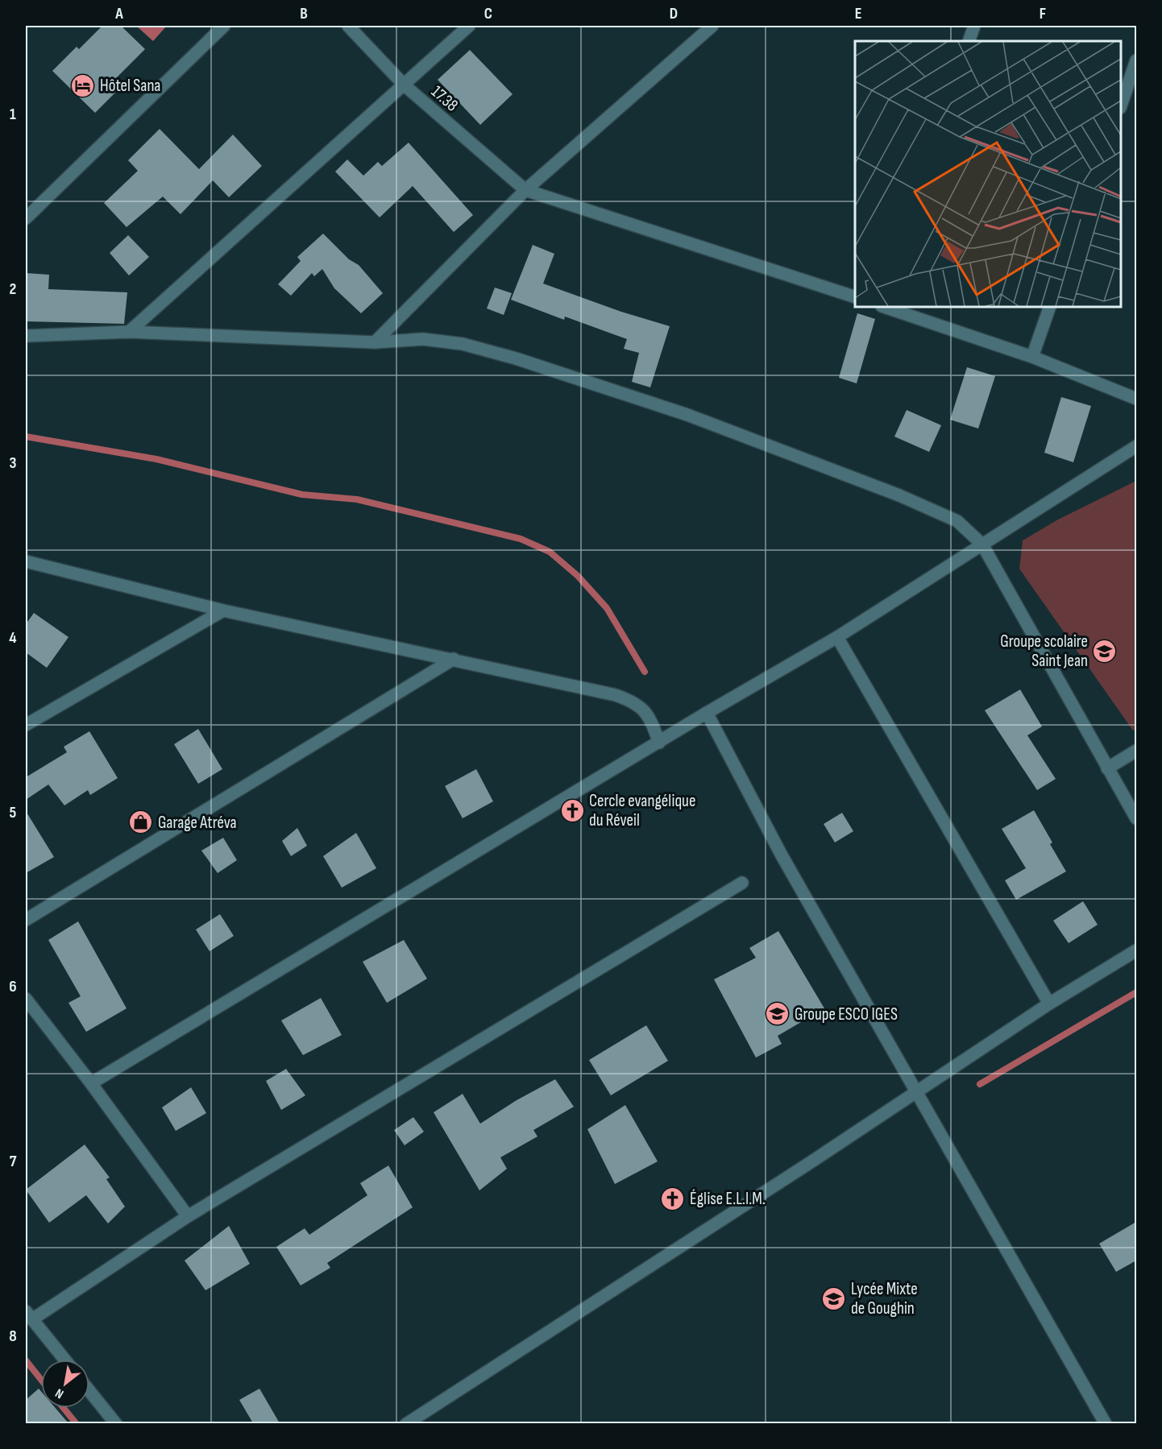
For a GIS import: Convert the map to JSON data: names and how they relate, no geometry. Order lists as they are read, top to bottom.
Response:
{
  "streets": {
    "street": ["17.38"]
  },
  "places": {
    "hotel": ["Hôtel Sana"],
    "school or university": ["Groupe scolaire Saint Jean", "Groupe ESCO IGES", "Lycée Mixte de Goughin"],
    "church": ["Cercle evangélique du Réveil", "Église E.L.I.M."],
    "shop": ["Garage Atréva"]
  },
  "north": "bottom left",
  "grid": {
    "columns": [
      "A",
      "B",
      "C",
      "D",
      "E",
      "F"
    ],
    "rows": [
      "1",
      "2",
      "3",
      "4",
      "5",
      "6",
      "7",
      "8"
    ]
  }
}
